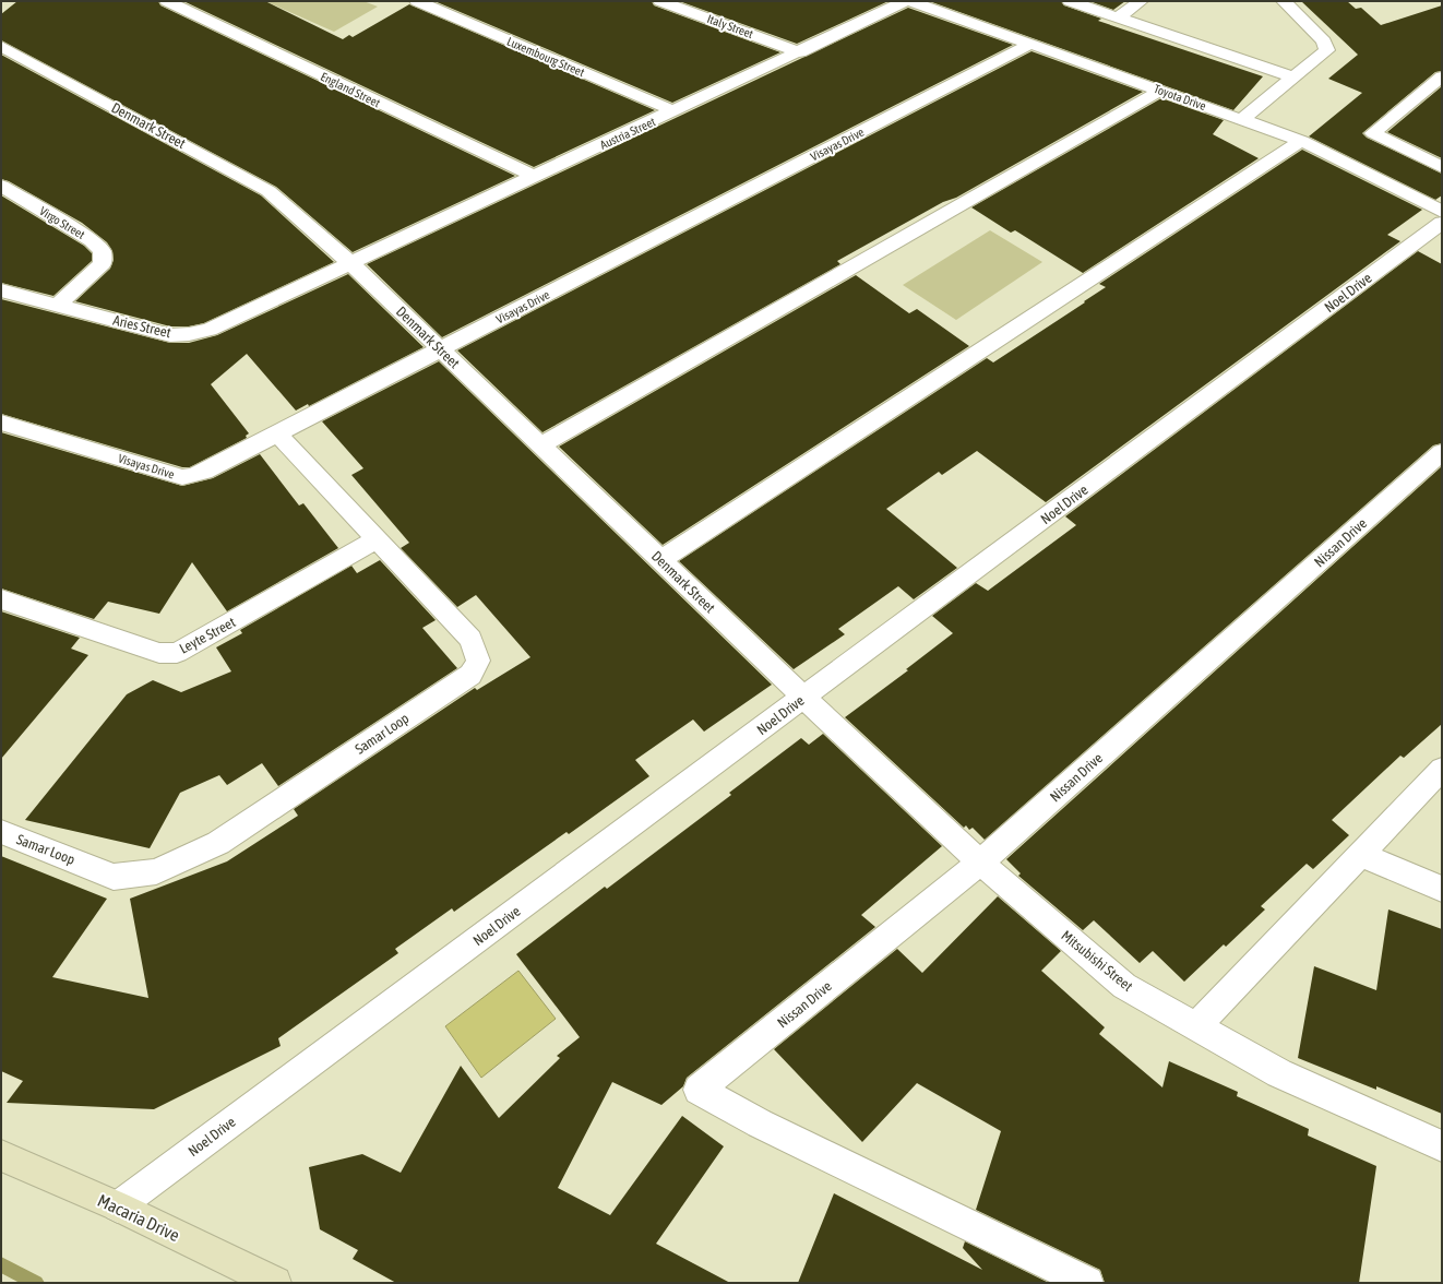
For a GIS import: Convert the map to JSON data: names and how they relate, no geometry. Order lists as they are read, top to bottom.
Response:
{
  "streets": {
    "street": [
      "Italy Street",
      "Luxembourg Street",
      "England Street",
      "Toyota Drive",
      "Denmark Street",
      "Austria Street",
      "Visayas Drive",
      "Virgo Street",
      "Noel Drive",
      "Aries Street",
      "Nissan Drive",
      "Leyte Street",
      "Samar Loop",
      "Mitsubishi Street",
      "Macaria Drive"
    ]
  },
  "crossings": [
    ["Italy Street", "Austria Street"],
    ["Luxembourg Street", "Austria Street"],
    ["England Street", "Austria Street"],
    ["Toyota Drive", "Visayas Drive"],
    ["Denmark Street", "Austria Street"],
    ["Denmark Street", "Visayas Drive"],
    ["Denmark Street", "Noel Drive"],
    ["Denmark Street", "Aries Street"],
    ["Denmark Street", "Mitsubishi Street"],
    ["Austria Street", "Aries Street"],
    ["Visayas Drive", "Samar Loop"],
    ["Virgo Street", "Aries Street"],
    ["Noel Drive", "Mitsubishi Street"],
    ["Noel Drive", "Macaria Drive"],
    ["Nissan Drive", "Mitsubishi Street"],
    ["Leyte Street", "Samar Loop"]
  ]
}
